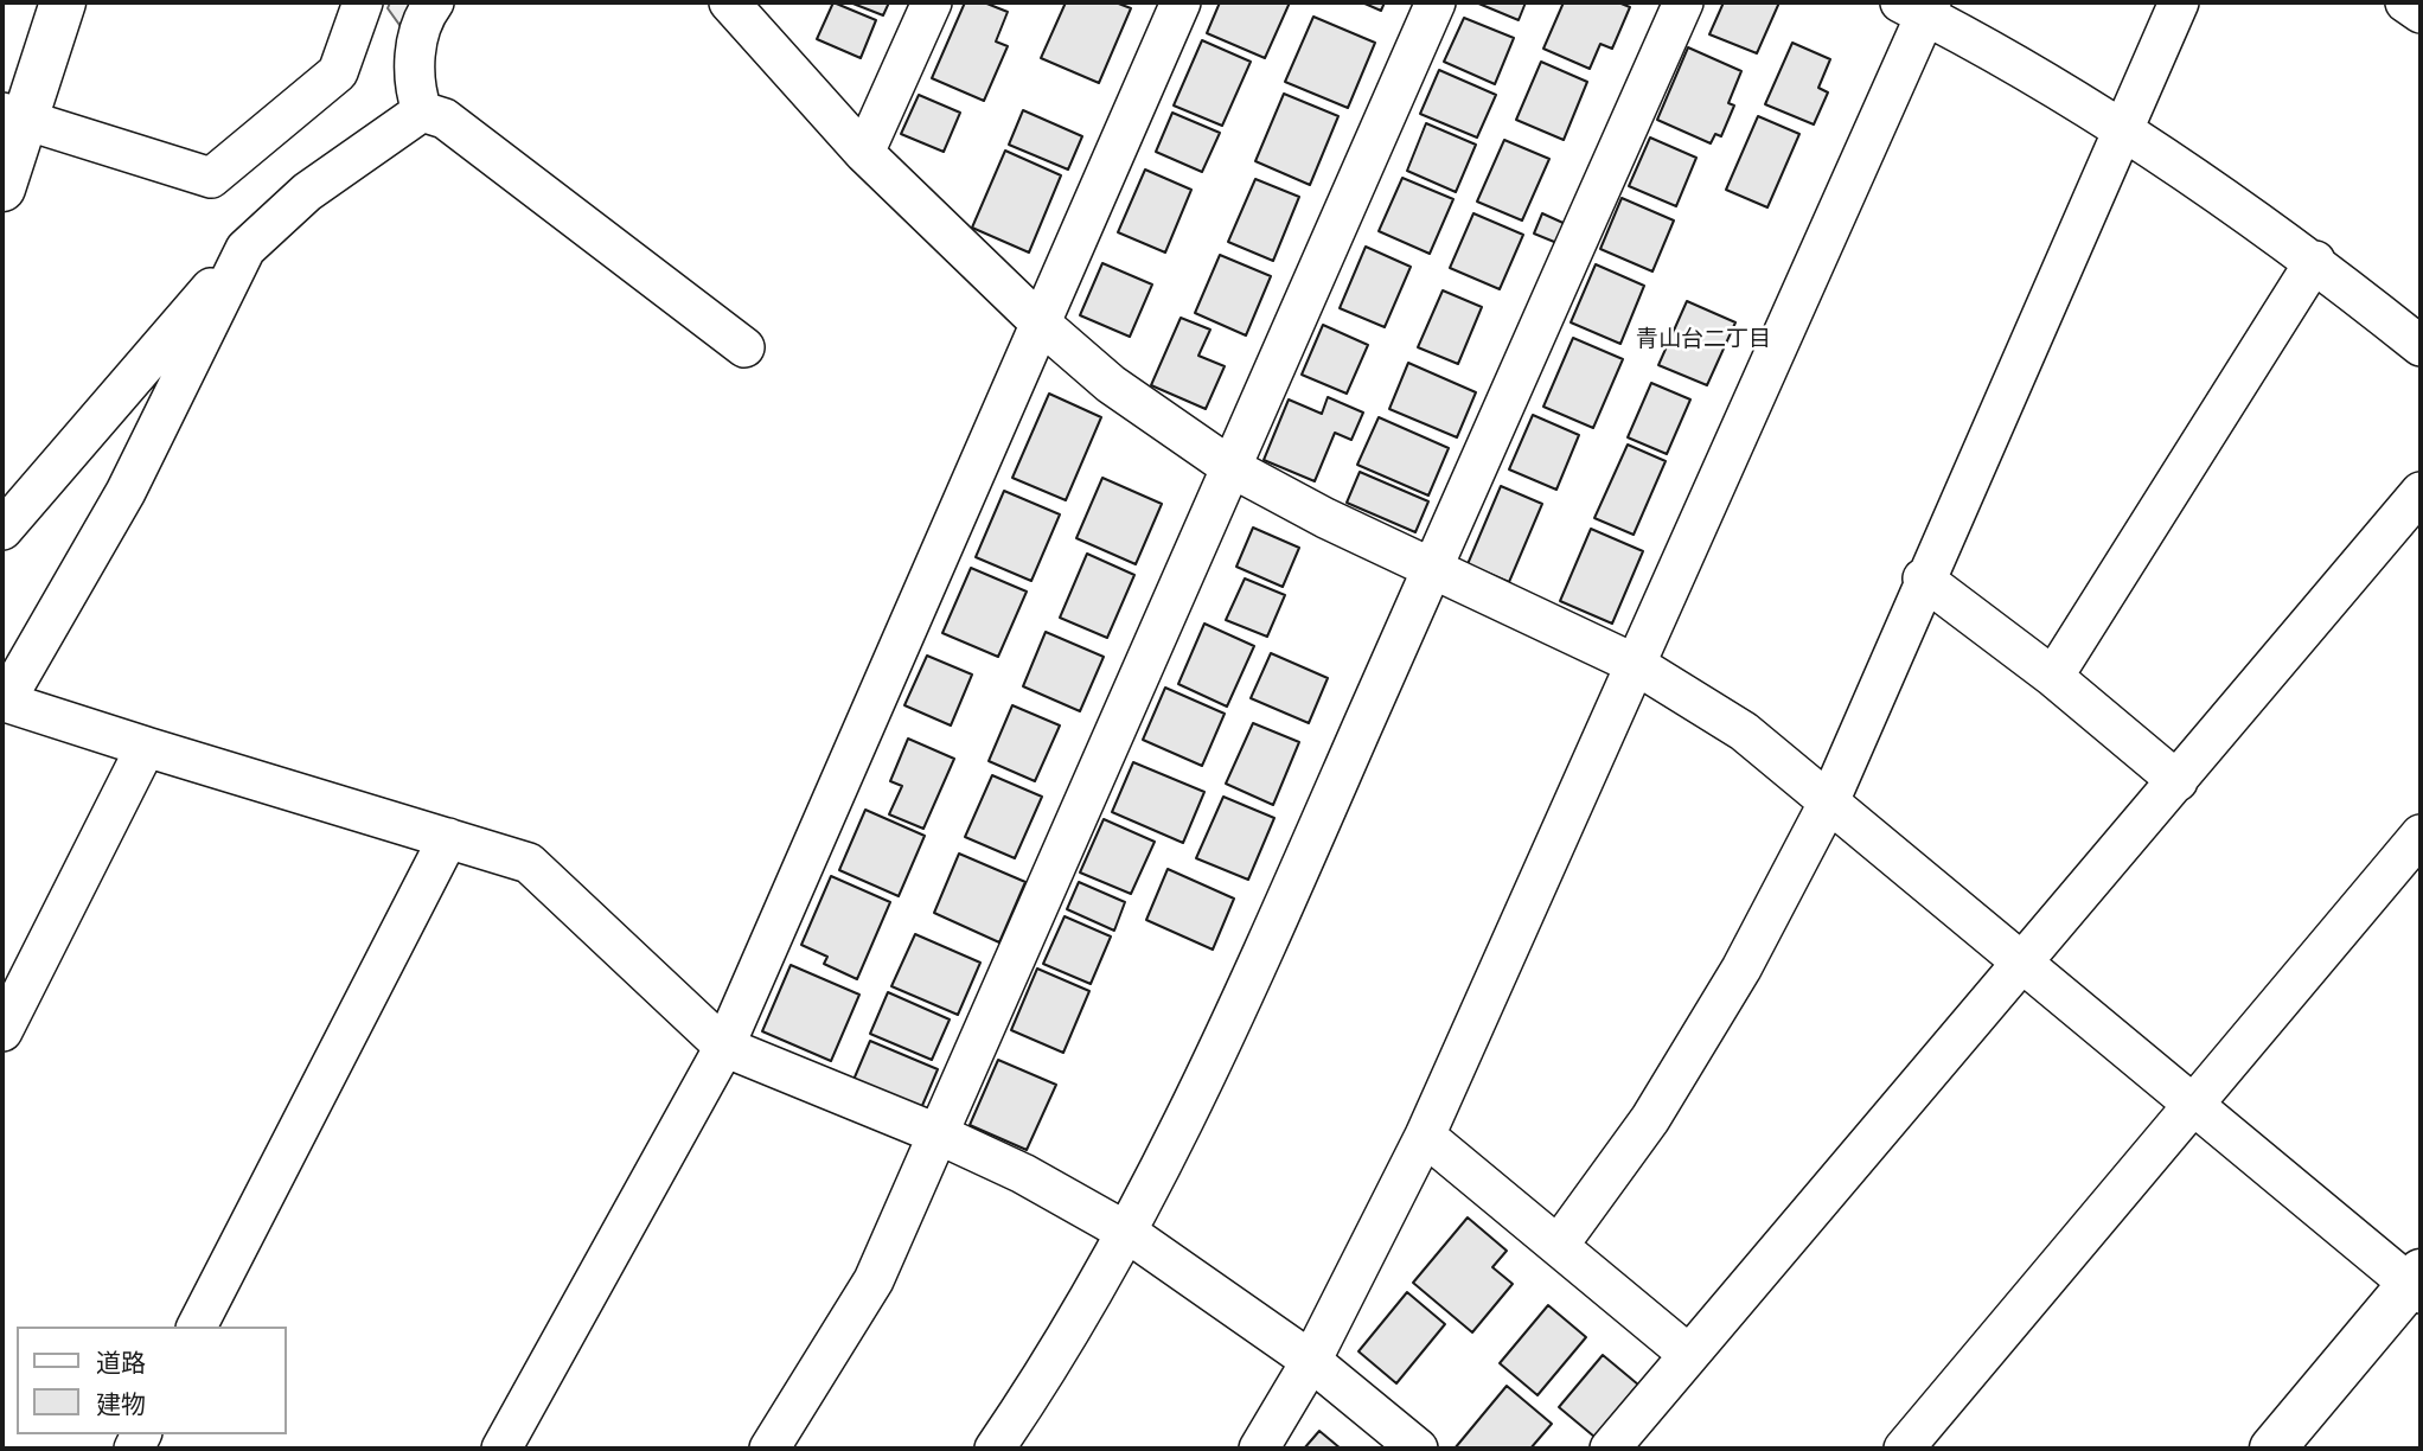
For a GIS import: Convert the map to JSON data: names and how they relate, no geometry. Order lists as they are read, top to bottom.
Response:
{
  "districts": ["青山台二丁目"],
  "legend": ["道路", "建物"]
}
